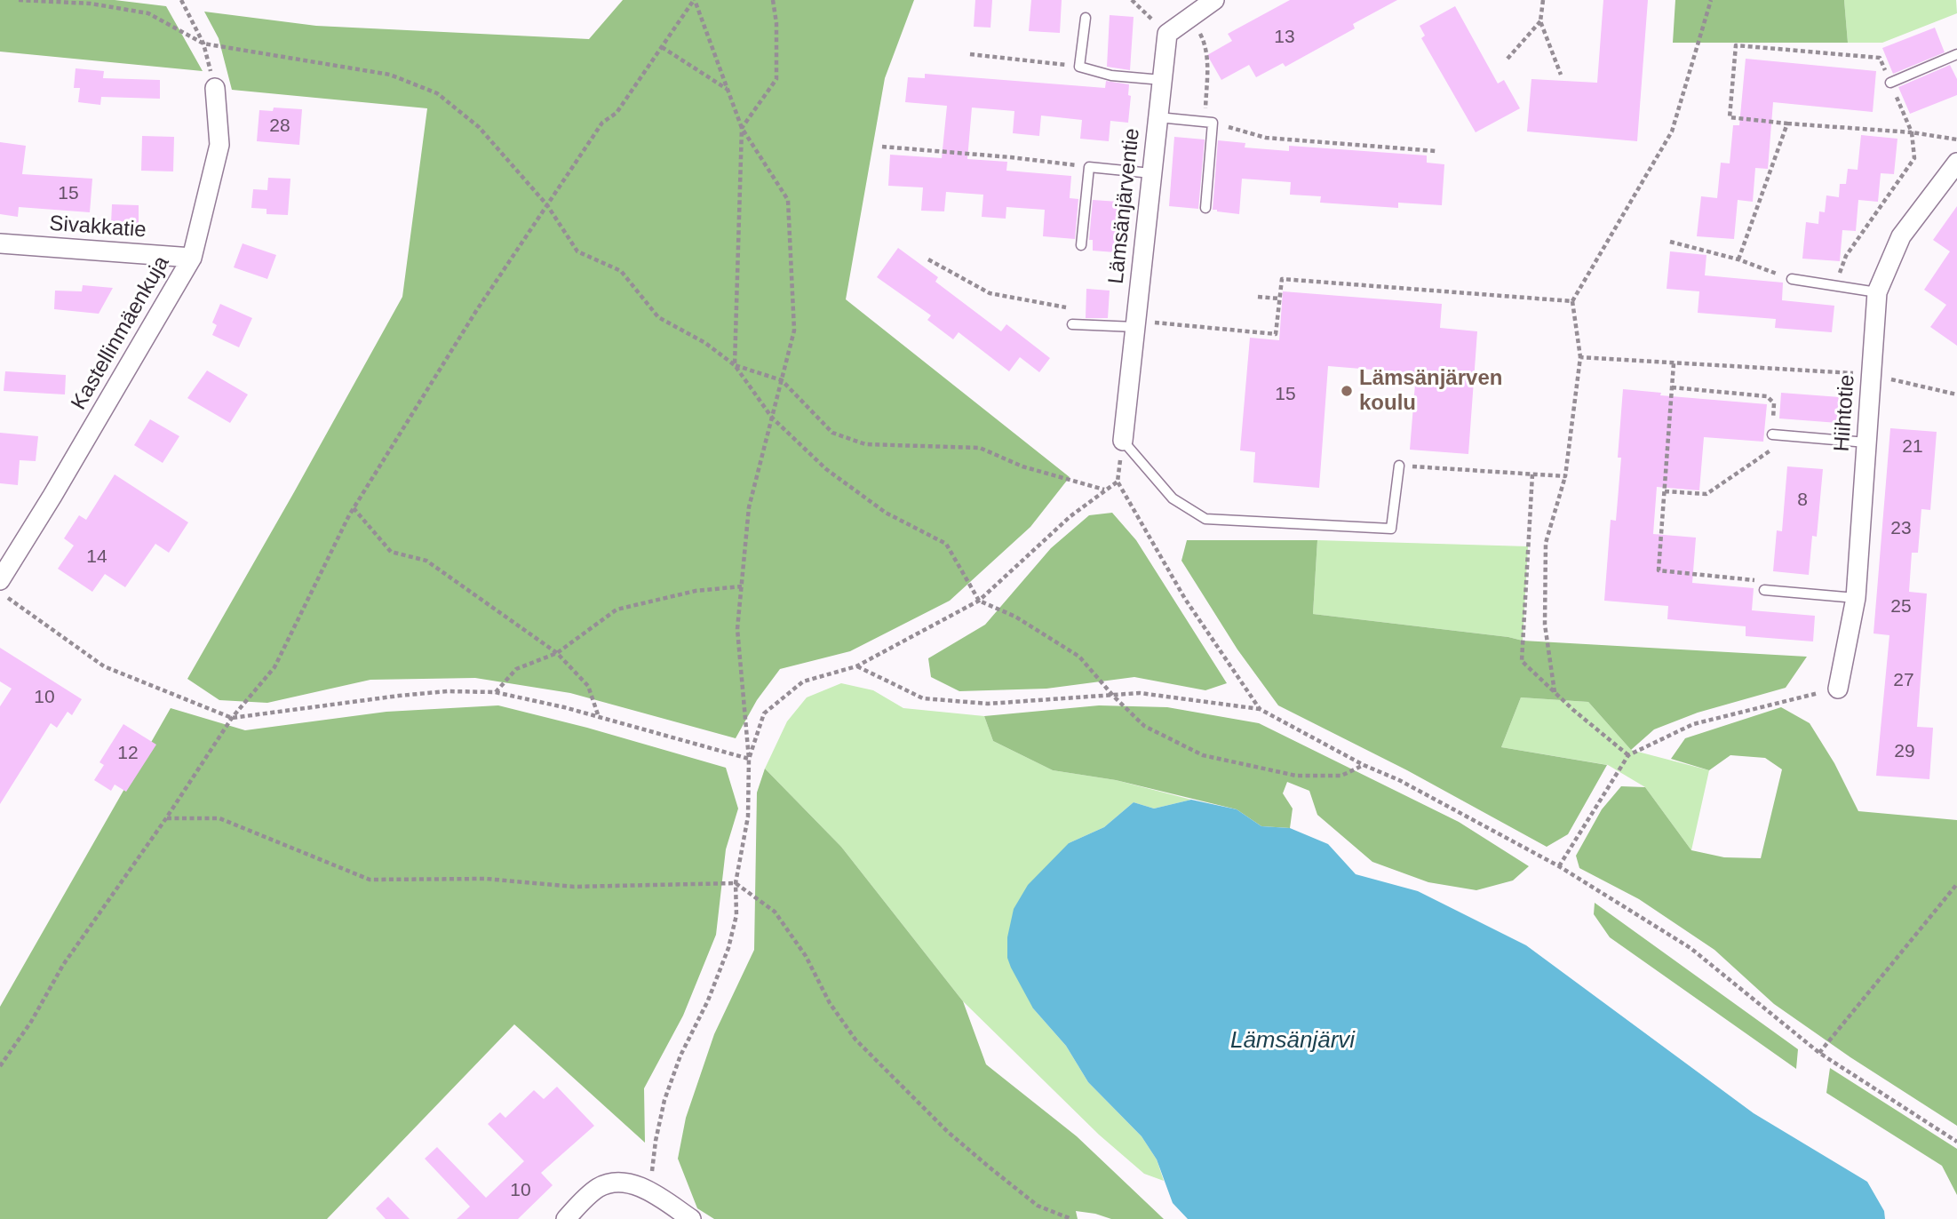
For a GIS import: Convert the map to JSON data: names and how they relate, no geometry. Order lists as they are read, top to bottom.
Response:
{
  "streets": {
    "street": [
      "Lämsänjärventie",
      "Sivakkatie",
      "Kastellinmäenkuja",
      "Hiihtotie"
    ]
  },
  "crossings": [
    ["Sivakkatie", "Kastellinmäenkuja"]
  ],
  "water": ["Lämsänjärvi"],
  "places": ["Lämsänjärven koulu"],
  "house_numbers": [
    "13",
    "28",
    "15",
    "15",
    "21",
    "8",
    "23",
    "14",
    "25",
    "27",
    "10",
    "29",
    "12",
    "10"
  ]
}
